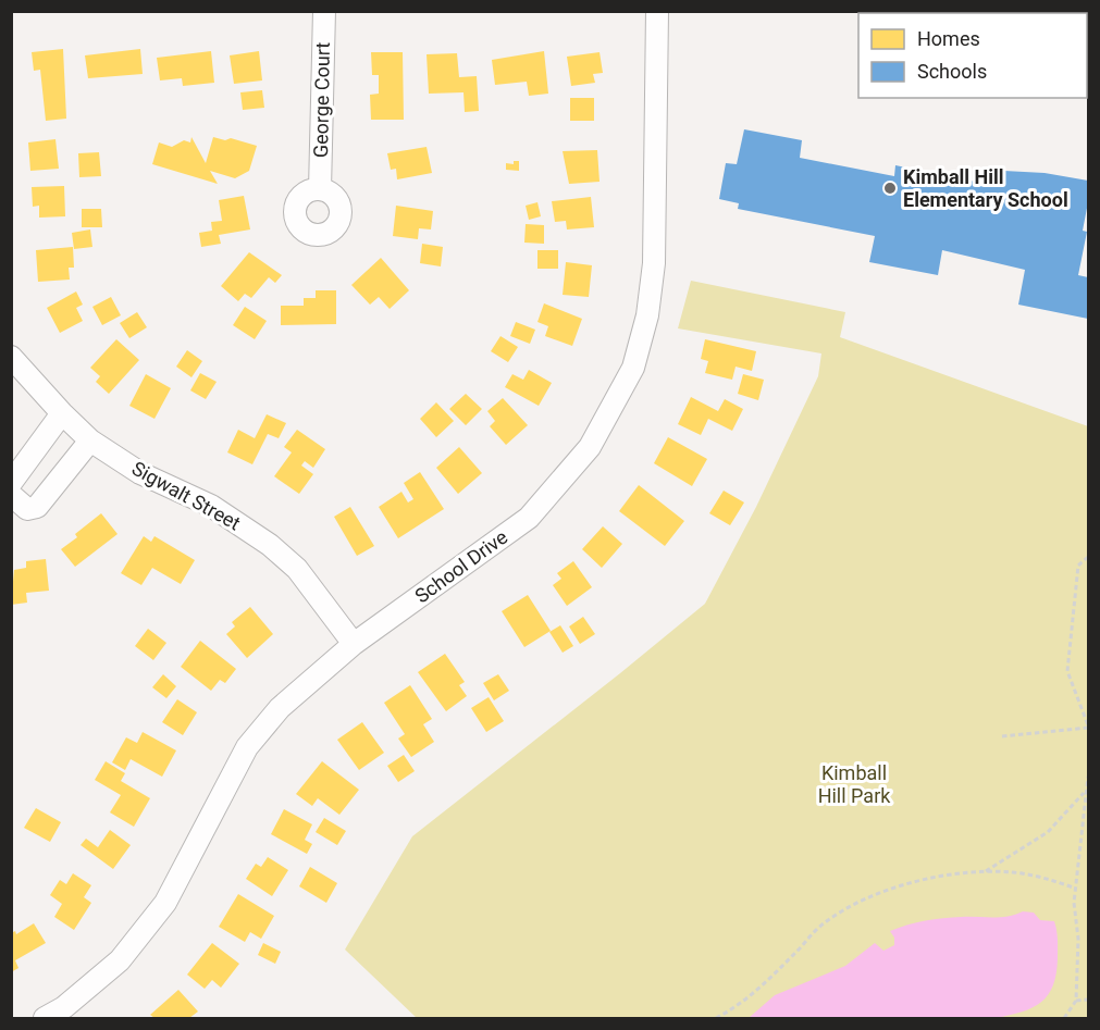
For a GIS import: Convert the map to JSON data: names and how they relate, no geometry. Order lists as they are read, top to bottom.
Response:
{
  "streets": {
    "street": ["George Court", "Sigwalt Street", "School Drive"]
  },
  "crossings": [
    ["Sigwalt Street", "School Drive"]
  ],
  "parks": ["Kimball Hill Park"],
  "places": ["Kimball Hill Elementary School"],
  "legend": ["Homes", "Schools"]
}
